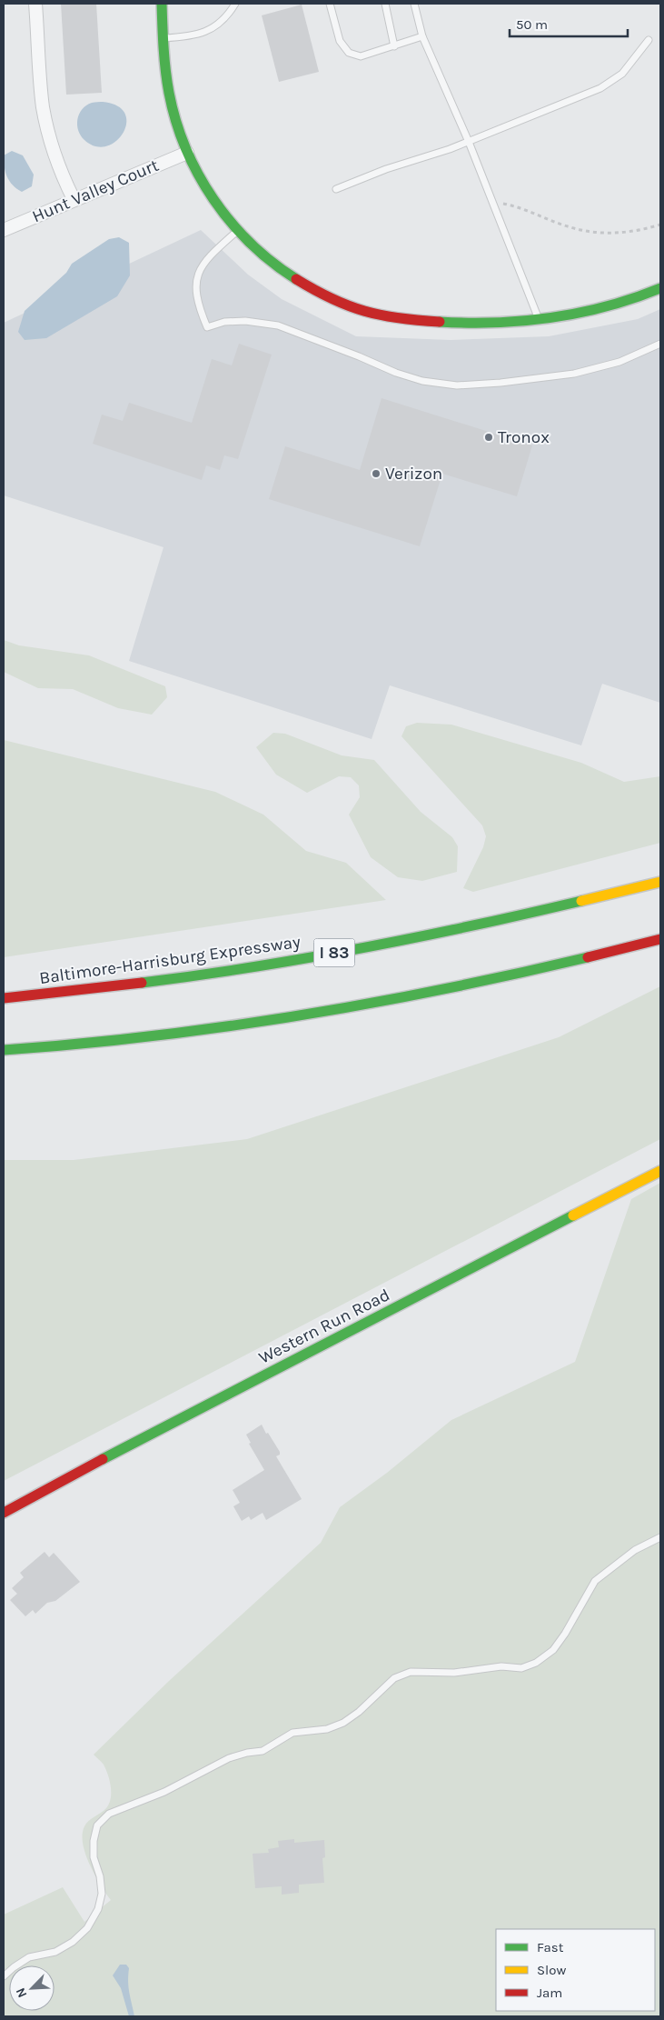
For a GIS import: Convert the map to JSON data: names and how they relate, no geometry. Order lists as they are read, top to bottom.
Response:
{
  "streets": {
    "main road": ["I 83", "Baltimore-Harrisburg Expressway", "Western Run Road"],
    "street": ["Hunt Valley Court"]
  },
  "places": ["Tronox", "Verizon"],
  "legend": ["Fast", "Slow", "Jam"],
  "scale_bar": "50 m",
  "north": "bottom left"
}
